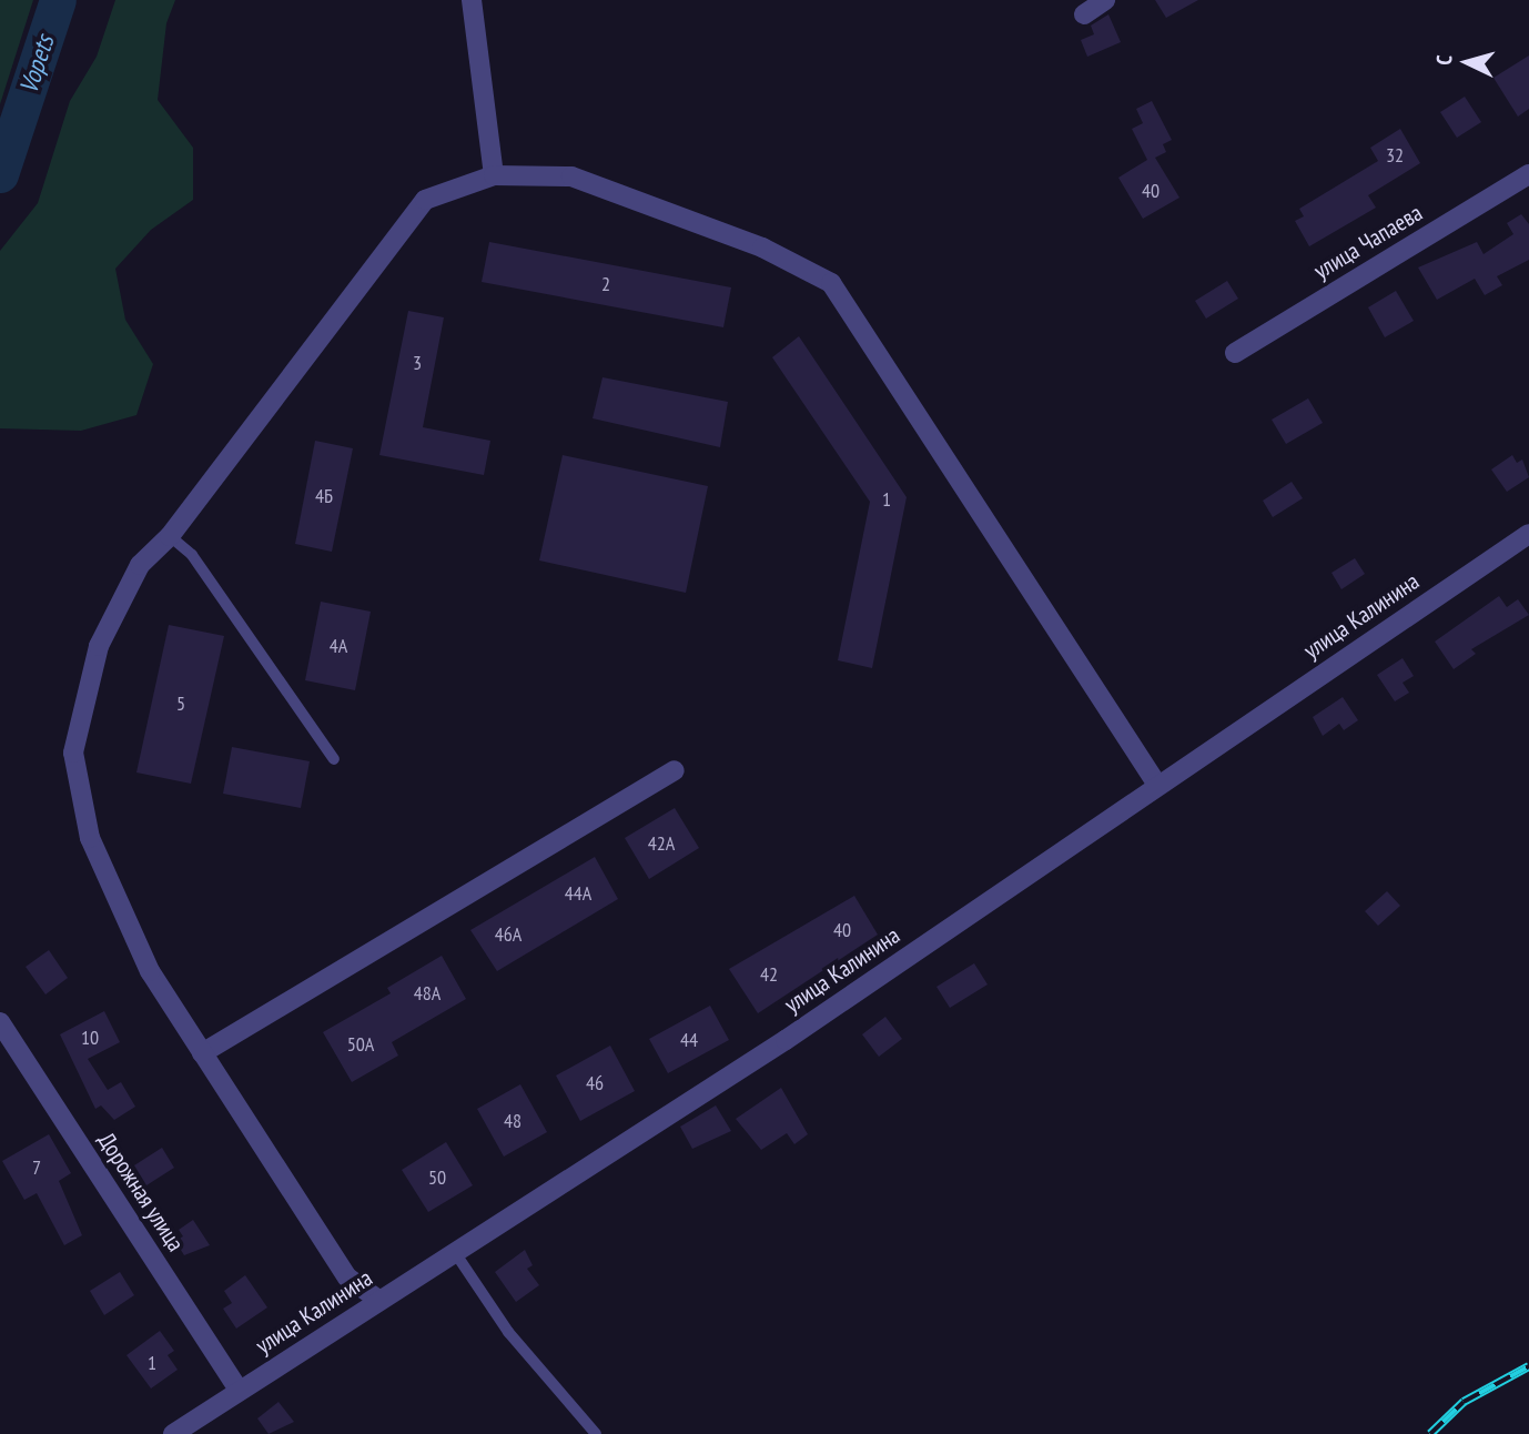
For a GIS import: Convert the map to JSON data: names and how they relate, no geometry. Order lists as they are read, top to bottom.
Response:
{
  "streets": {
    "street": ["улица Чапаева", "улица Калинина", "Дорожная улица"]
  },
  "crossings": [
    ["улица Калинина", "Дорожная улица"]
  ],
  "water": ["Vopets"],
  "house_numbers": [
    "32",
    "40",
    "2",
    "3",
    "4Б",
    "1",
    "4А",
    "5",
    "42А",
    "44А",
    "40",
    "46А",
    "42",
    "48А",
    "10",
    "44",
    "50А",
    "46",
    "48",
    "7",
    "50",
    "1"
  ],
  "north": "left"
}
